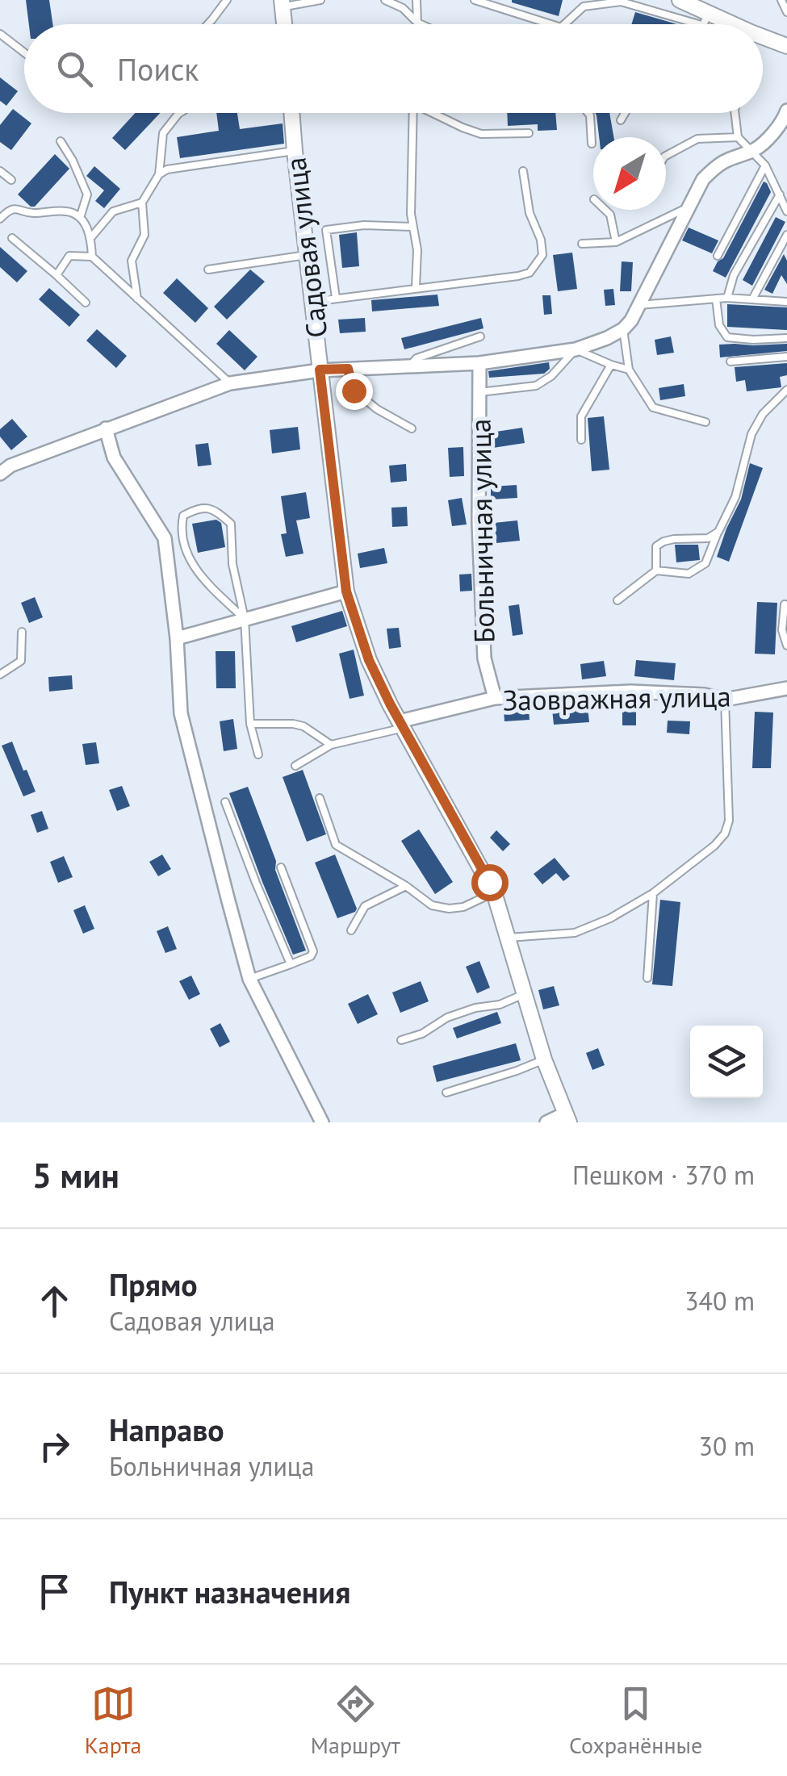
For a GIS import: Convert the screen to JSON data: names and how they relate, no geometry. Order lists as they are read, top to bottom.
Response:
{
  "streets": {
    "street": ["Садовая улица", "Больничная улица", "Заовражная улица"]
  },
  "crossings": [
    ["Садовая улица", "Заовражная улица"],
    ["Больничная улица", "Заовражная улица"]
  ],
  "north": "bottom left",
  "page": {
    "search": "Поиск",
    "heading": ["5 мин", "Пешком · 370 m"],
    "list": [
      ["Прямо", "Садовая улица", "340 m"],
      ["Направо", "Больничная улица", "30 m"],
      "Пункт назначения"
    ],
    "nav": ["Карта", "Маршрут", "Сохранённые"]
  }
}
